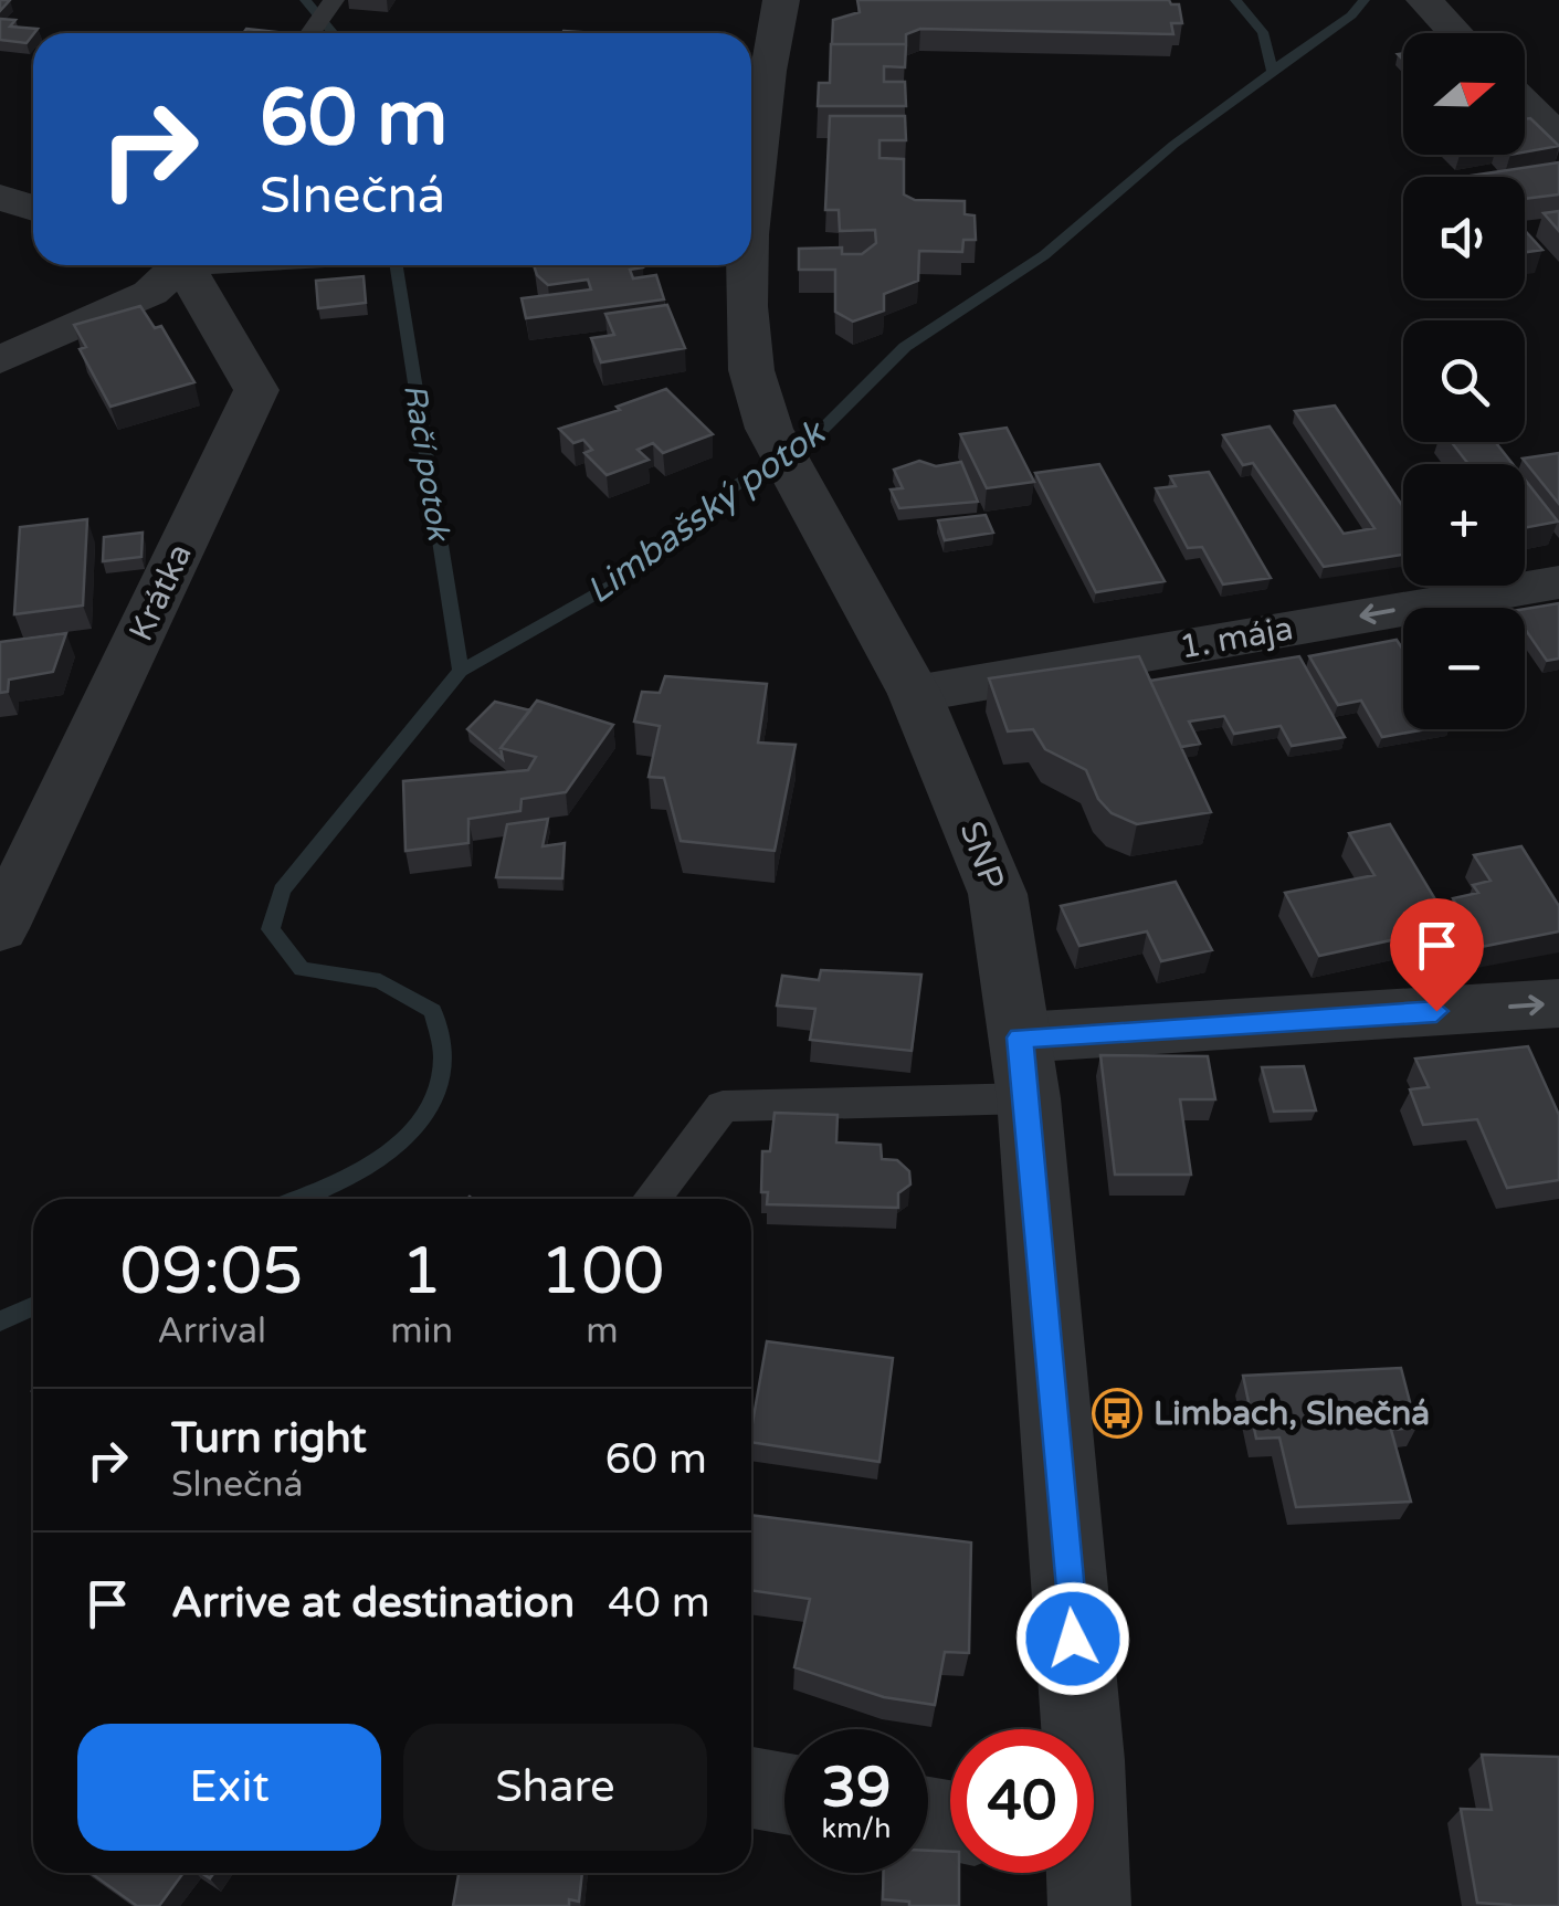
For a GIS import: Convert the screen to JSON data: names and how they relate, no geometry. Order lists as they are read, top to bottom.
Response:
{
  "streets": {
    "street": ["Krátka", "1. mája", "SNP"]
  },
  "crossings": [
    ["1. mája", "SNP"]
  ],
  "water": ["Račí potok", "Limbašský potok"],
  "places": {
    "bus stop": ["Limbach, Slnečná"]
  },
  "north": "right",
  "page": {
    "map_buttons": ["+", "−"],
    "turn": ["60 m", "Slnečná"],
    "eta": [
      "09:05",
      "Arrival",
      "1",
      "min",
      "100",
      "m"
    ],
    "list": [
      {
        "name": "Turn right",
        "note": "Slnečná",
        "value": "60 m"
      },
      {
        "name": "Arrive at destination",
        "value": "40 m"
      }
    ],
    "buttons": ["Exit", "Share"],
    "speed": "39 km/h",
    "limit": "40"
  }
}
